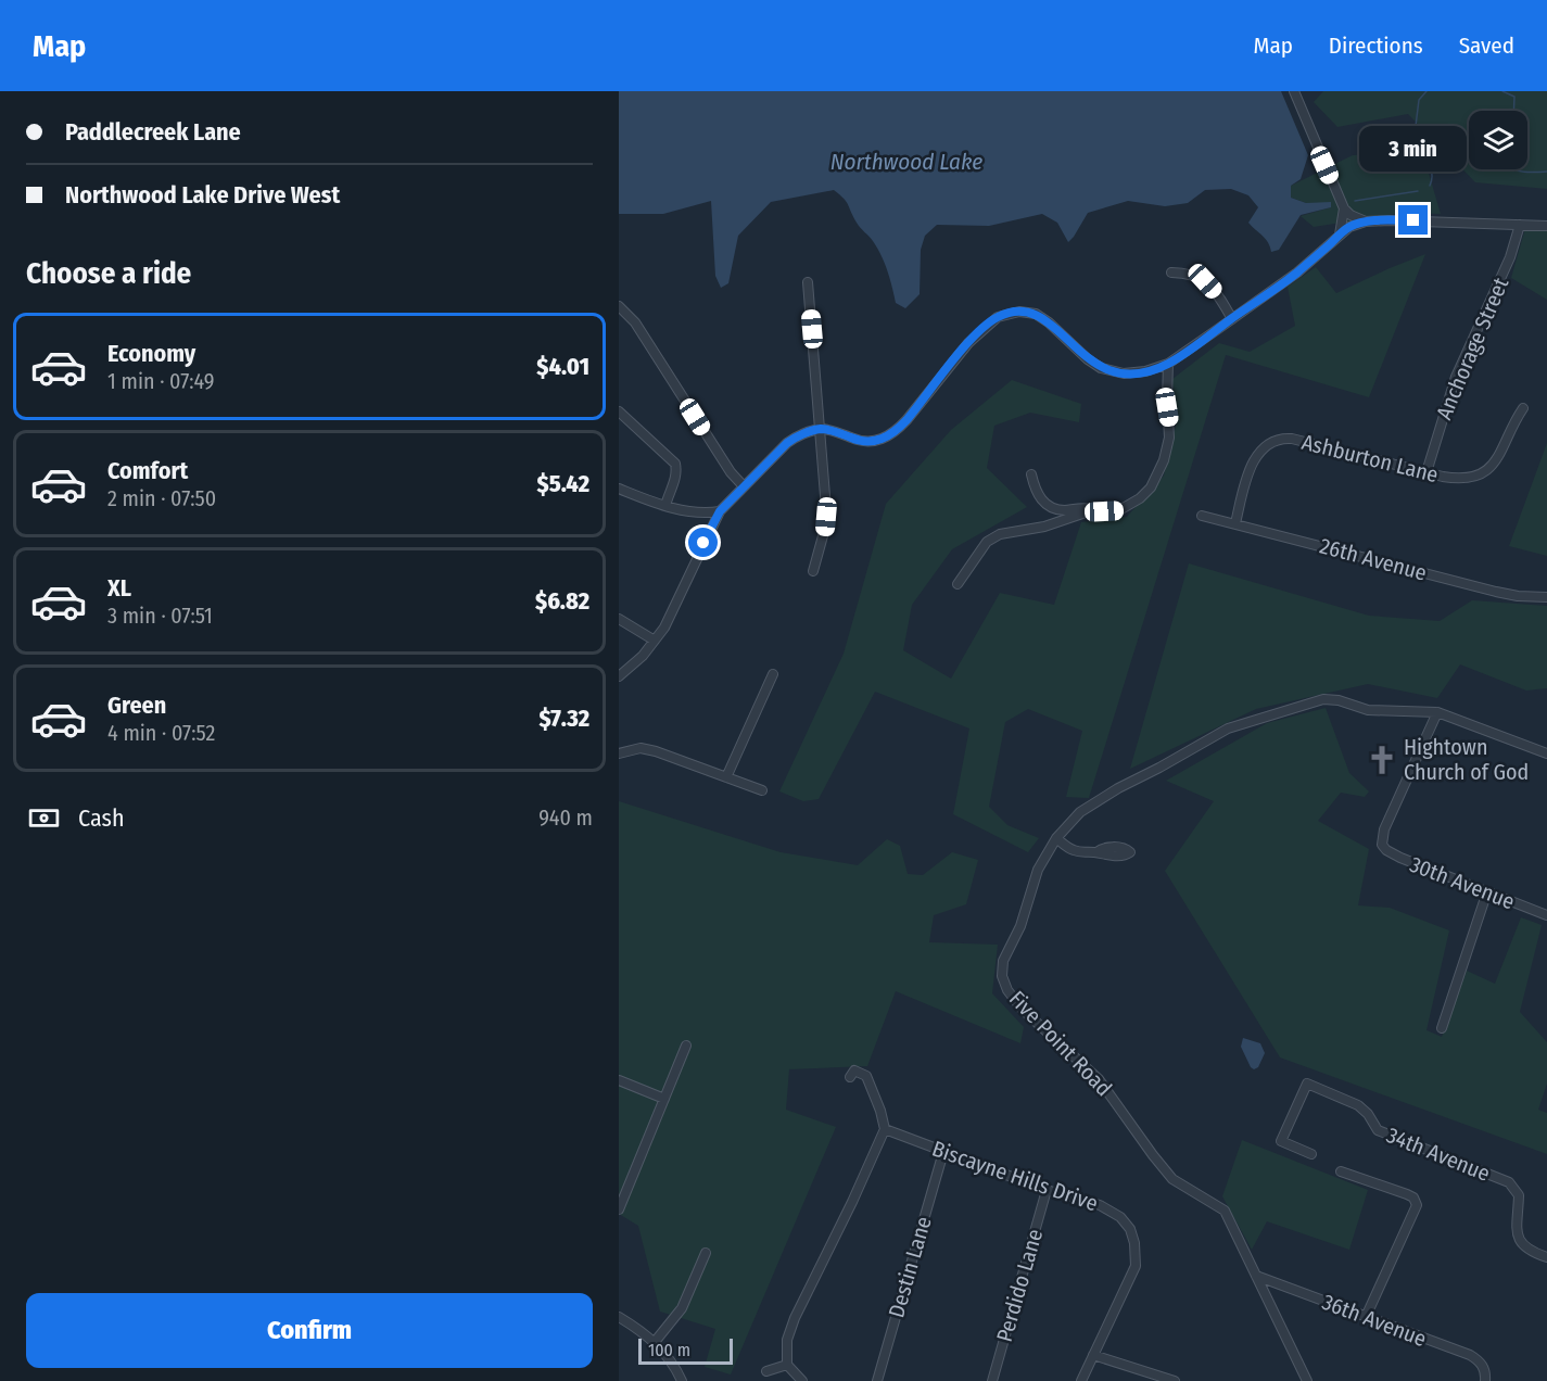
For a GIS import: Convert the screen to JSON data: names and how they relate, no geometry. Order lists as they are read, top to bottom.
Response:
{
  "streets": {
    "street": [
      "Anchorage Street",
      "Ashburton Lane",
      "26th Avenue",
      "30th Avenue",
      "Five Point Road",
      "34th Avenue",
      "Biscayne Hills Drive",
      "Destin Lane",
      "Perdido Lane",
      "36th Avenue"
    ]
  },
  "crossings": [
    ["Anchorage Street", "Ashburton Lane"],
    ["Ashburton Lane", "26th Avenue"],
    ["30th Avenue", "Five Point Road"],
    ["Five Point Road", "36th Avenue"],
    ["Biscayne Hills Drive", "Destin Lane"],
    ["Biscayne Hills Drive", "Perdido Lane"]
  ],
  "water": ["Northwood Lake"],
  "places": {
    "church": ["Hightown Church of God"]
  },
  "scale_bar": "100 m",
  "page": {
    "header": "Map",
    "nav": ["Map", "Directions", "Saved"],
    "banner": ["Paddlecreek Lane", "Northwood Lake Drive West"],
    "bubble": "3 min",
    "heading": "Choose a ride",
    "list": [
      {
        "name": "Economy",
        "note": "1 min · 07:49",
        "value": "$4.01"
      },
      {
        "name": "Comfort",
        "note": "2 min · 07:50",
        "value": "$5.42"
      },
      {
        "name": "XL",
        "note": "3 min · 07:51",
        "value": "$6.82"
      },
      {
        "name": "Green",
        "note": "4 min · 07:52",
        "value": "$7.32"
      }
    ],
    "pay": ["Cash", "940 m"],
    "buttons": "Confirm",
    "scale": "100 m"
  }
}
